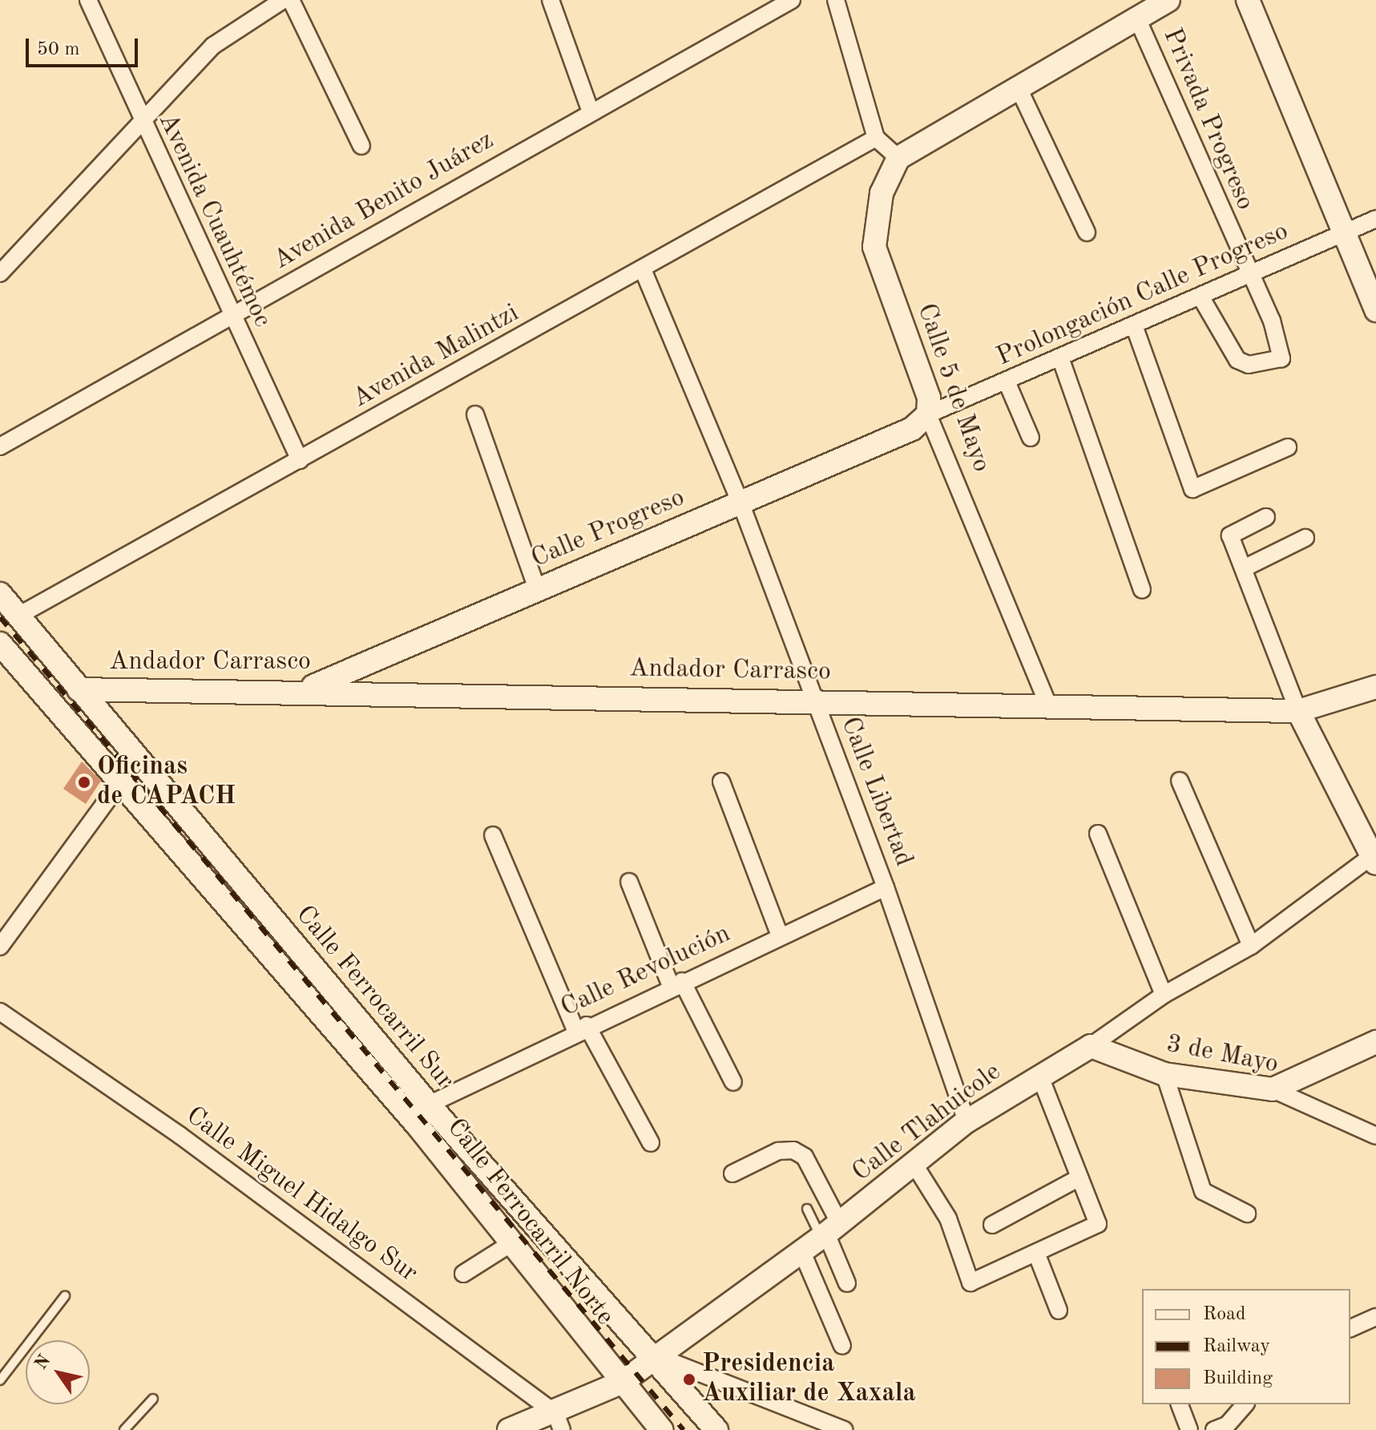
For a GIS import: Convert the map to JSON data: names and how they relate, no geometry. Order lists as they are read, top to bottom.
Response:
{
  "streets": {
    "main road": [
      "Calle 5 de Mayo",
      "Calle Progreso",
      "Andador Carrasco",
      "Calle Ferrocarril Sur",
      "3 de Mayo",
      "Calle Tlahuicole",
      "Calle Ferrocarril Norte"
    ],
    "street": [
      "Privada Progreso",
      "Avenida Benito Juárez",
      "Avenida Cuauhtémoc",
      "Prolongación Calle Progreso",
      "Avenida Malintzi",
      "Calle Libertad",
      "Calle Revolución",
      "Calle Miguel Hidalgo Sur"
    ]
  },
  "crossings": [
    ["Privada Progreso", "Prolongación Calle Progreso"],
    ["Avenida Benito Juárez", "Avenida Cuauhtémoc"],
    ["Avenida Cuauhtémoc", "Avenida Malintzi"],
    ["Prolongación Calle Progreso", "Calle 5 de Mayo"],
    ["Prolongación Calle Progreso", "Calle Progreso"],
    ["Avenida Malintzi", "Calle Libertad"],
    ["Avenida Malintzi", "Calle Ferrocarril Sur"],
    ["Calle 5 de Mayo", "Calle Progreso"],
    ["Calle 5 de Mayo", "Andador Carrasco"],
    ["Calle Progreso", "Andador Carrasco"],
    ["Calle Progreso", "Calle Libertad"],
    ["Andador Carrasco", "Calle Libertad"],
    ["Andador Carrasco", "Calle Ferrocarril Sur"],
    ["Calle Libertad", "Calle Revolución"],
    ["Calle Libertad", "Calle Tlahuicole"],
    ["Calle Revolución", "Calle Ferrocarril Sur"],
    ["Calle Ferrocarril Sur", "Calle Tlahuicole"],
    ["3 de Mayo", "Calle Tlahuicole"],
    ["Calle Tlahuicole", "Calle Miguel Hidalgo Sur"],
    ["Calle Tlahuicole", "Calle Ferrocarril Norte"]
  ],
  "places": ["Oficinas de CAPACH", "Presidencia Auxiliar de Xaxala"],
  "legend": ["Road", "Railway", "Building"],
  "scale_bar": "50 m",
  "north": "top left"
}
